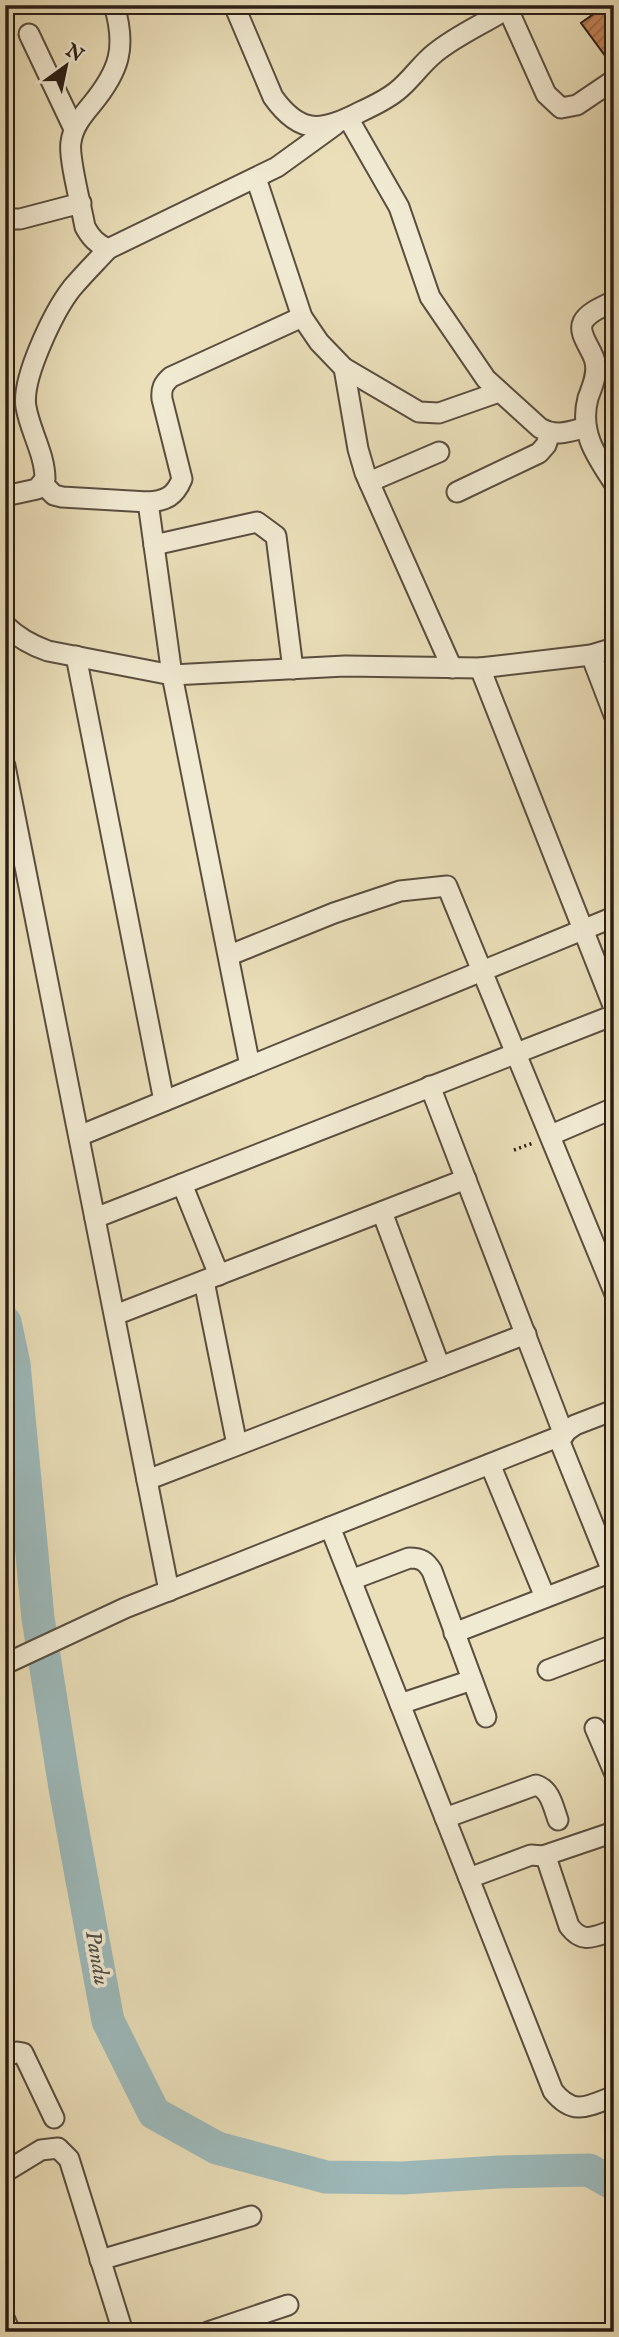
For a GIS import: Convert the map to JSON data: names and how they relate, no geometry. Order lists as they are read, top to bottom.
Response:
{
  "water": ["Pandu"],
  "north": "top right"
}
